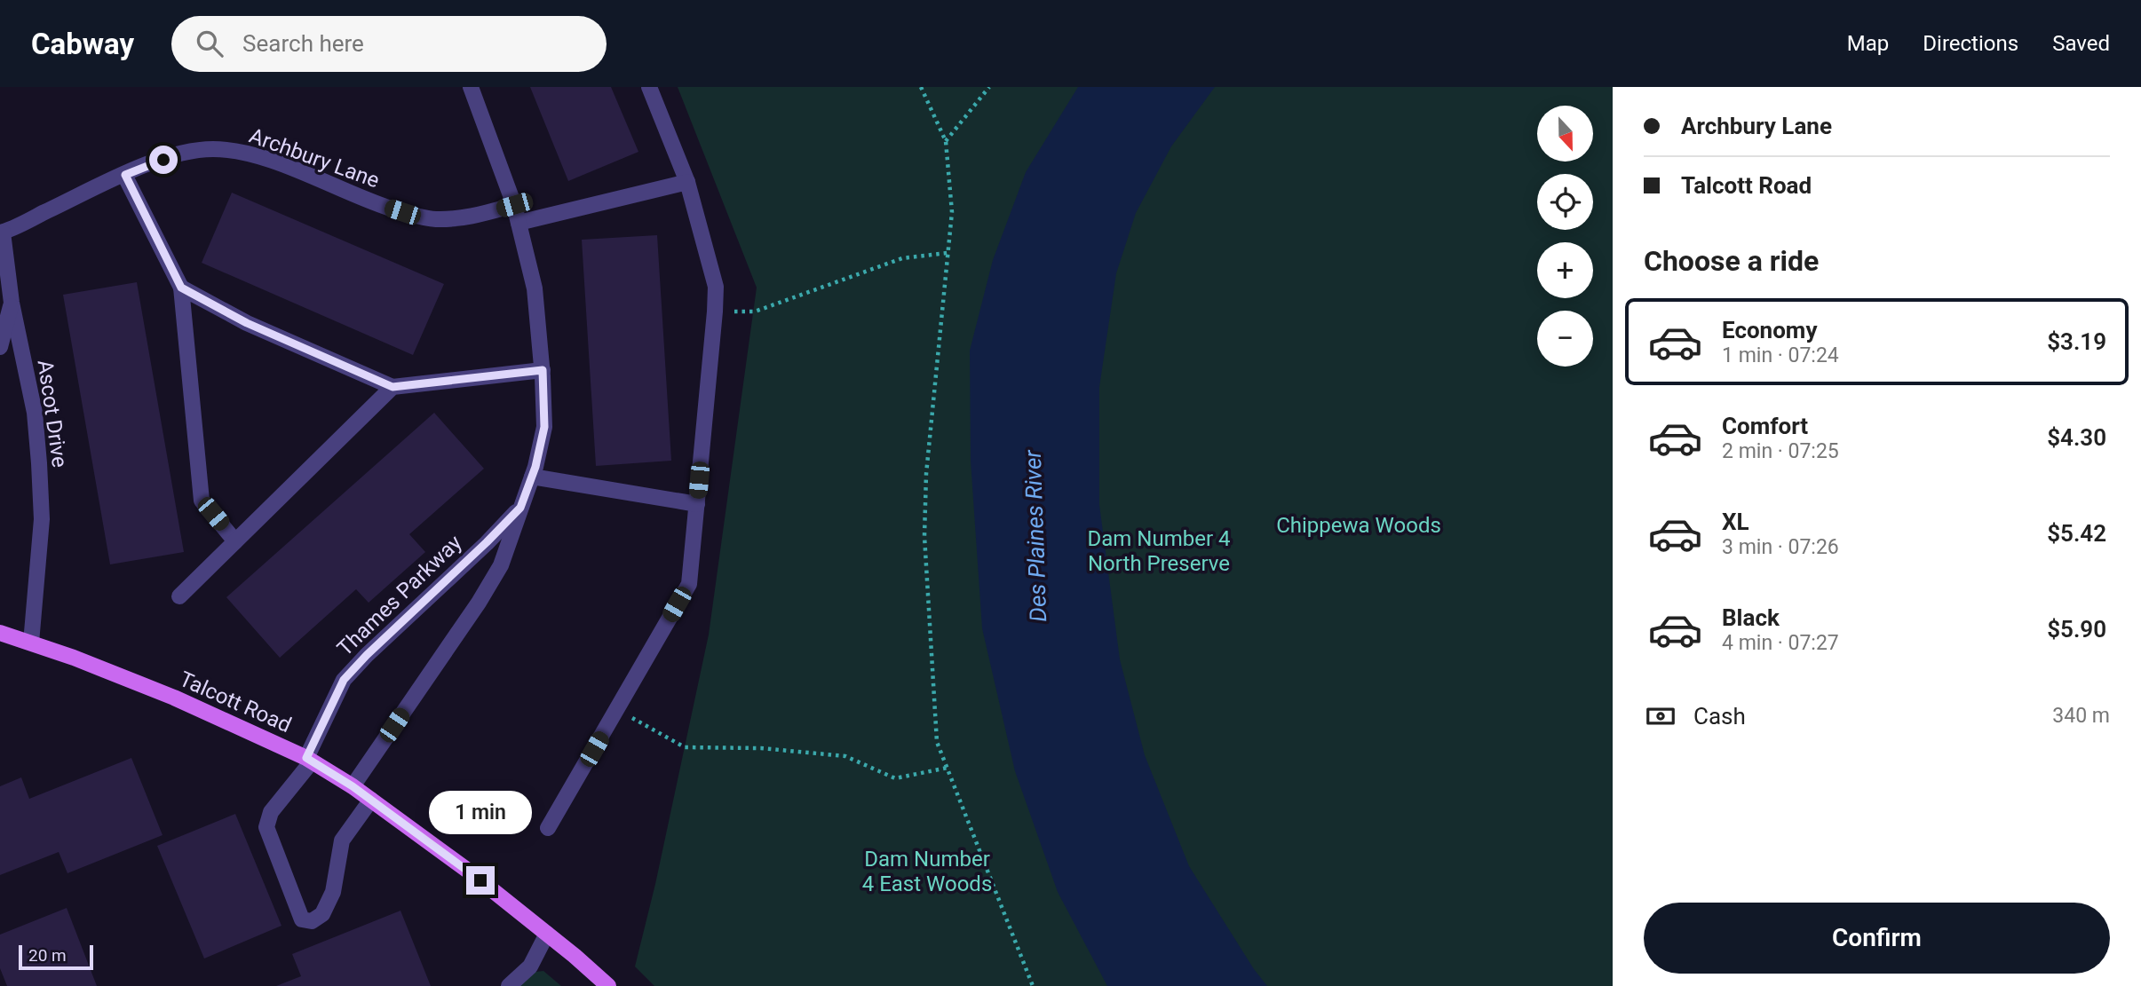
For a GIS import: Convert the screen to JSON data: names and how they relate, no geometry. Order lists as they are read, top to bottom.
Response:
{
  "streets": {
    "main road": ["Talcott Road"],
    "street": ["Archbury Lane", "Ascot Drive", "Thames Parkway"]
  },
  "crossings": [
    ["Archbury Lane", "Ascot Drive"],
    ["Archbury Lane", "Thames Parkway"],
    ["Ascot Drive", "Talcott Road"],
    ["Thames Parkway", "Talcott Road"]
  ],
  "water": ["Des Plaines River"],
  "parks": ["Chippewa Woods", "Dam Number 4 North Preserve", "Dam Number 4 East Woods"],
  "scale_bar": "20 m",
  "north": "bottom",
  "page": {
    "header": "Cabway",
    "search": "Search here",
    "nav": ["Map", "Directions", "Saved"],
    "banner": ["Archbury Lane", "Talcott Road"],
    "map_buttons": ["+", "−"],
    "heading": "Choose a ride",
    "list": [
      {
        "name": "Economy",
        "note": "1 min · 07:24",
        "value": "$3.19"
      },
      {
        "name": "Comfort",
        "note": "2 min · 07:25",
        "value": "$4.30"
      },
      {
        "name": "XL",
        "note": "3 min · 07:26",
        "value": "$5.42"
      },
      {
        "name": "Black",
        "note": "4 min · 07:27",
        "value": "$5.90"
      }
    ],
    "pay": ["Cash", "340 m"],
    "bubble": "1 min",
    "buttons": "Confirm",
    "scale": "20 m"
  }
}
